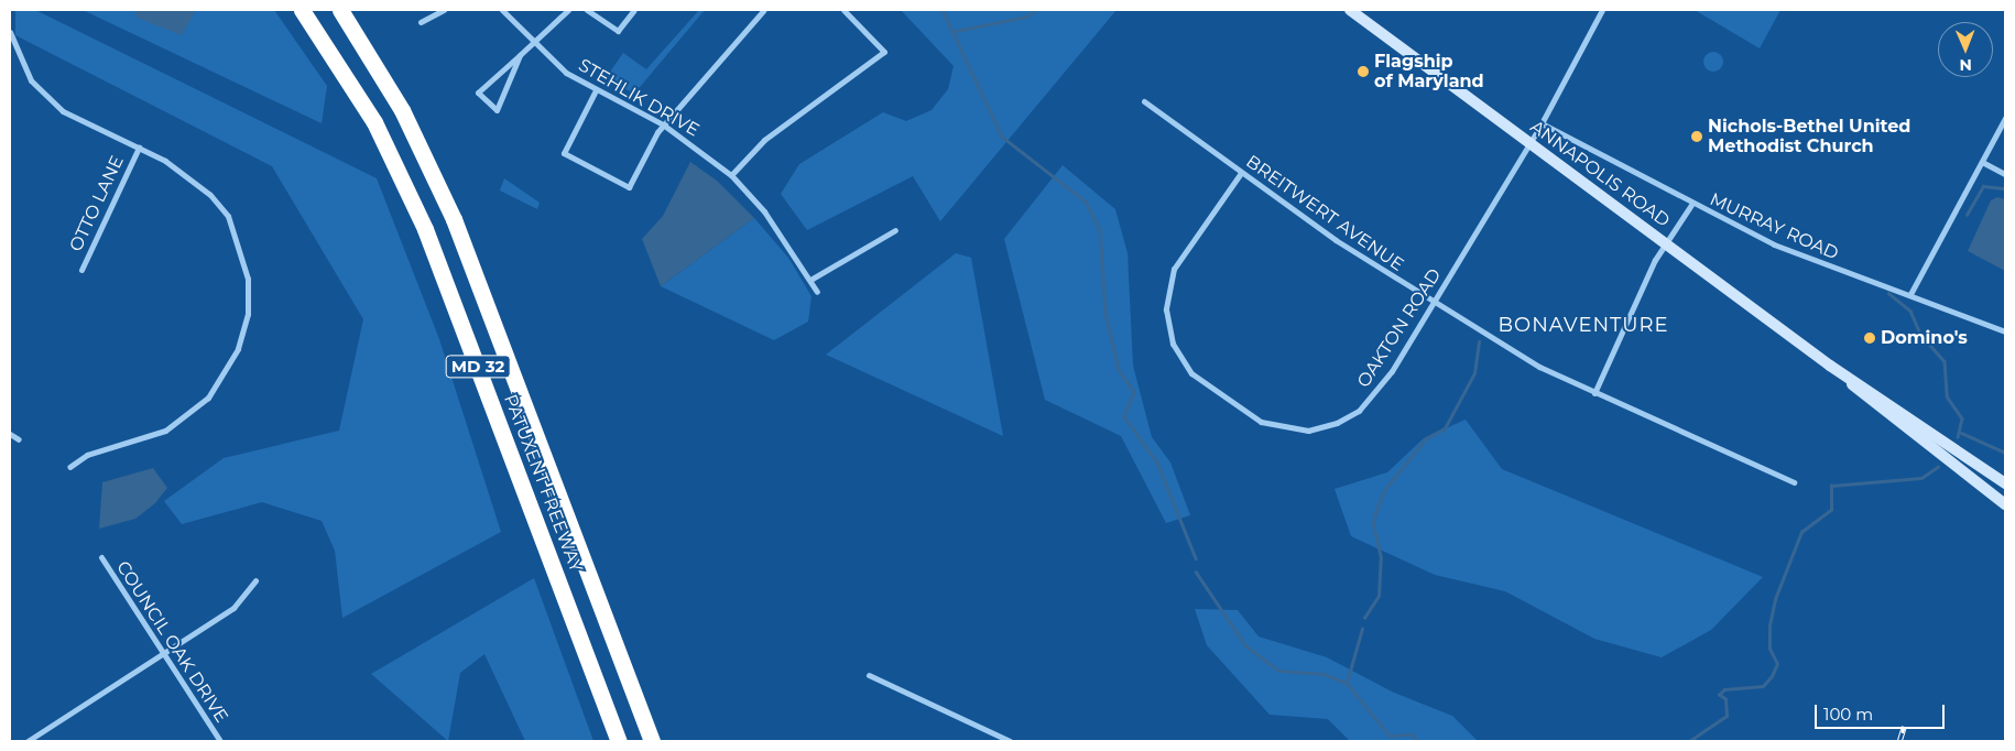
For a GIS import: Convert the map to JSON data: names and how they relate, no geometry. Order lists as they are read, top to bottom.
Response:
{
  "streets": {
    "highway": ["MD 32", "PATUXENT FREEWAY"],
    "main road": ["ANNAPOLIS ROAD"],
    "street": [
      "STEHLIK DRIVE",
      "OTTO LANE",
      "BREITWERT AVENUE",
      "MURRAY ROAD",
      "OAKTON ROAD",
      "COUNCIL OAK DRIVE"
    ]
  },
  "crossings": [
    ["ANNAPOLIS ROAD", "OAKTON ROAD"],
    ["BREITWERT AVENUE", "OAKTON ROAD"],
    ["MURRAY ROAD", "OAKTON ROAD"]
  ],
  "districts": ["BONAVENTURE"],
  "places": ["Flagship of Maryland", "Nichols-Bethel United Methodist Church", "Domino's"],
  "scale_bar": "100 m",
  "north": "bottom"
}
